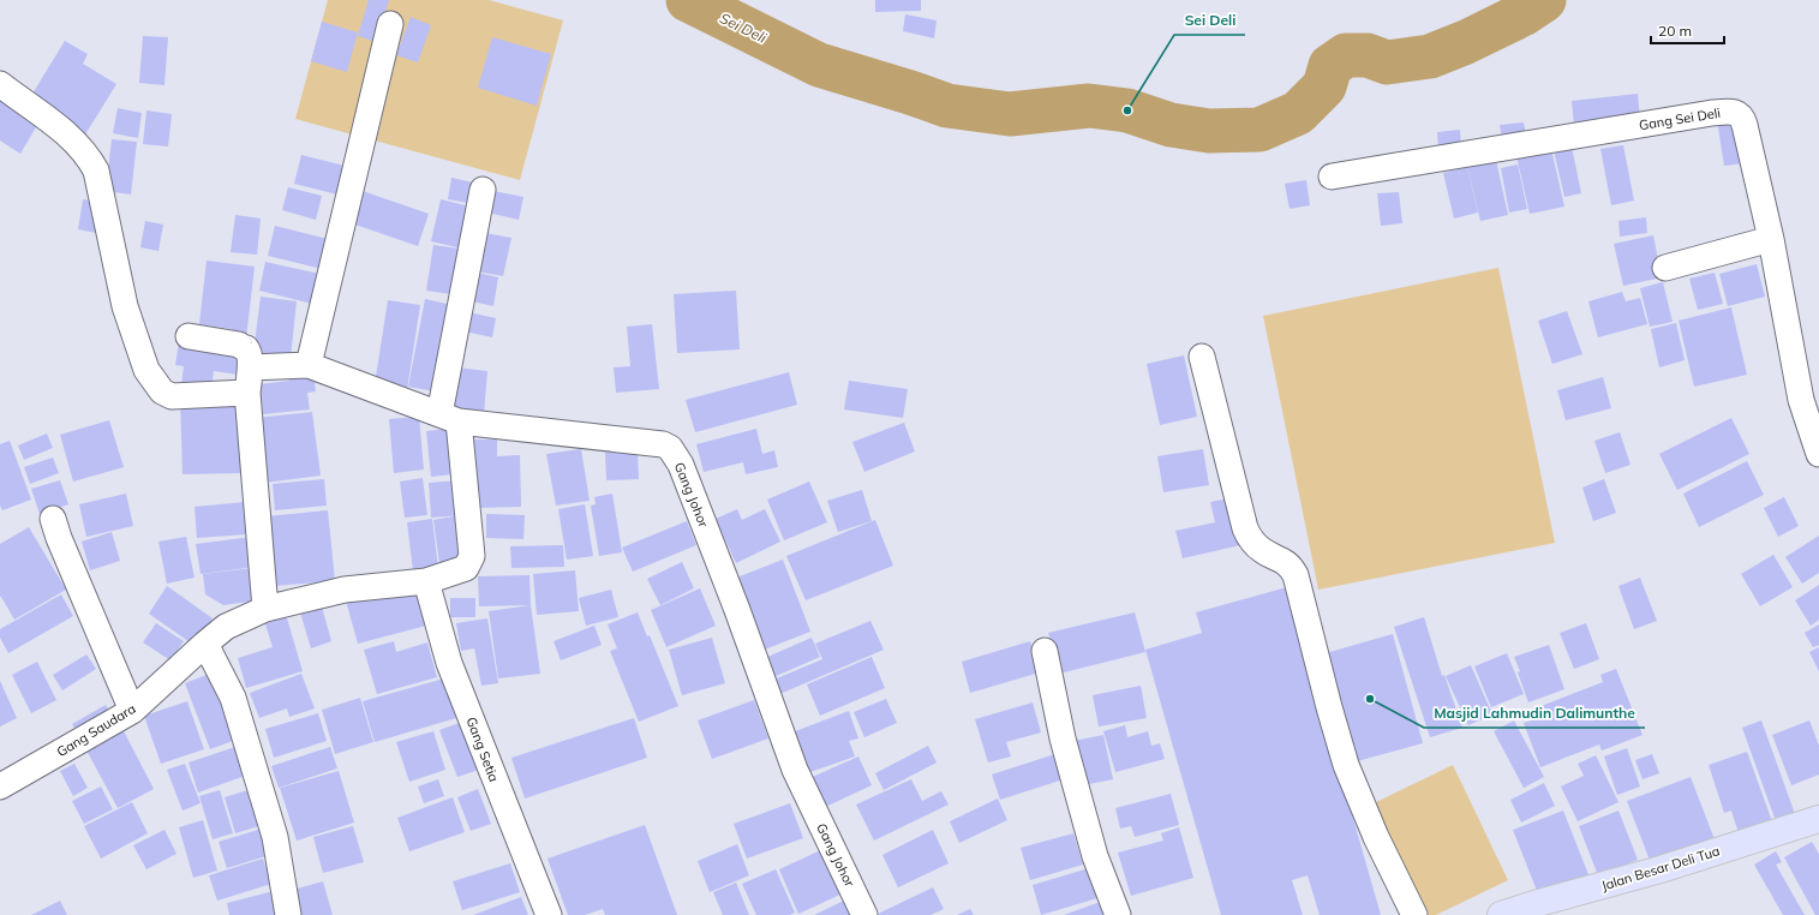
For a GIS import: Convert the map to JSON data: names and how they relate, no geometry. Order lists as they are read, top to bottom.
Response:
{
  "streets": {
    "main road": ["Jalan Besar Deli Tua"],
    "street": [
      "Gang Sei Deli",
      "Gang Johor",
      "Gang Saudara",
      "Gang Setia"
    ]
  },
  "crossings": [
    ["Gang Johor", "Gang Saudara"],
    ["Gang Saudara", "Gang Setia"]
  ],
  "water": ["Sei Deli"],
  "places": ["Sei Deli", "Masjid Lahmudin Dalimunthe"],
  "scale_bar": "20 m"
}
